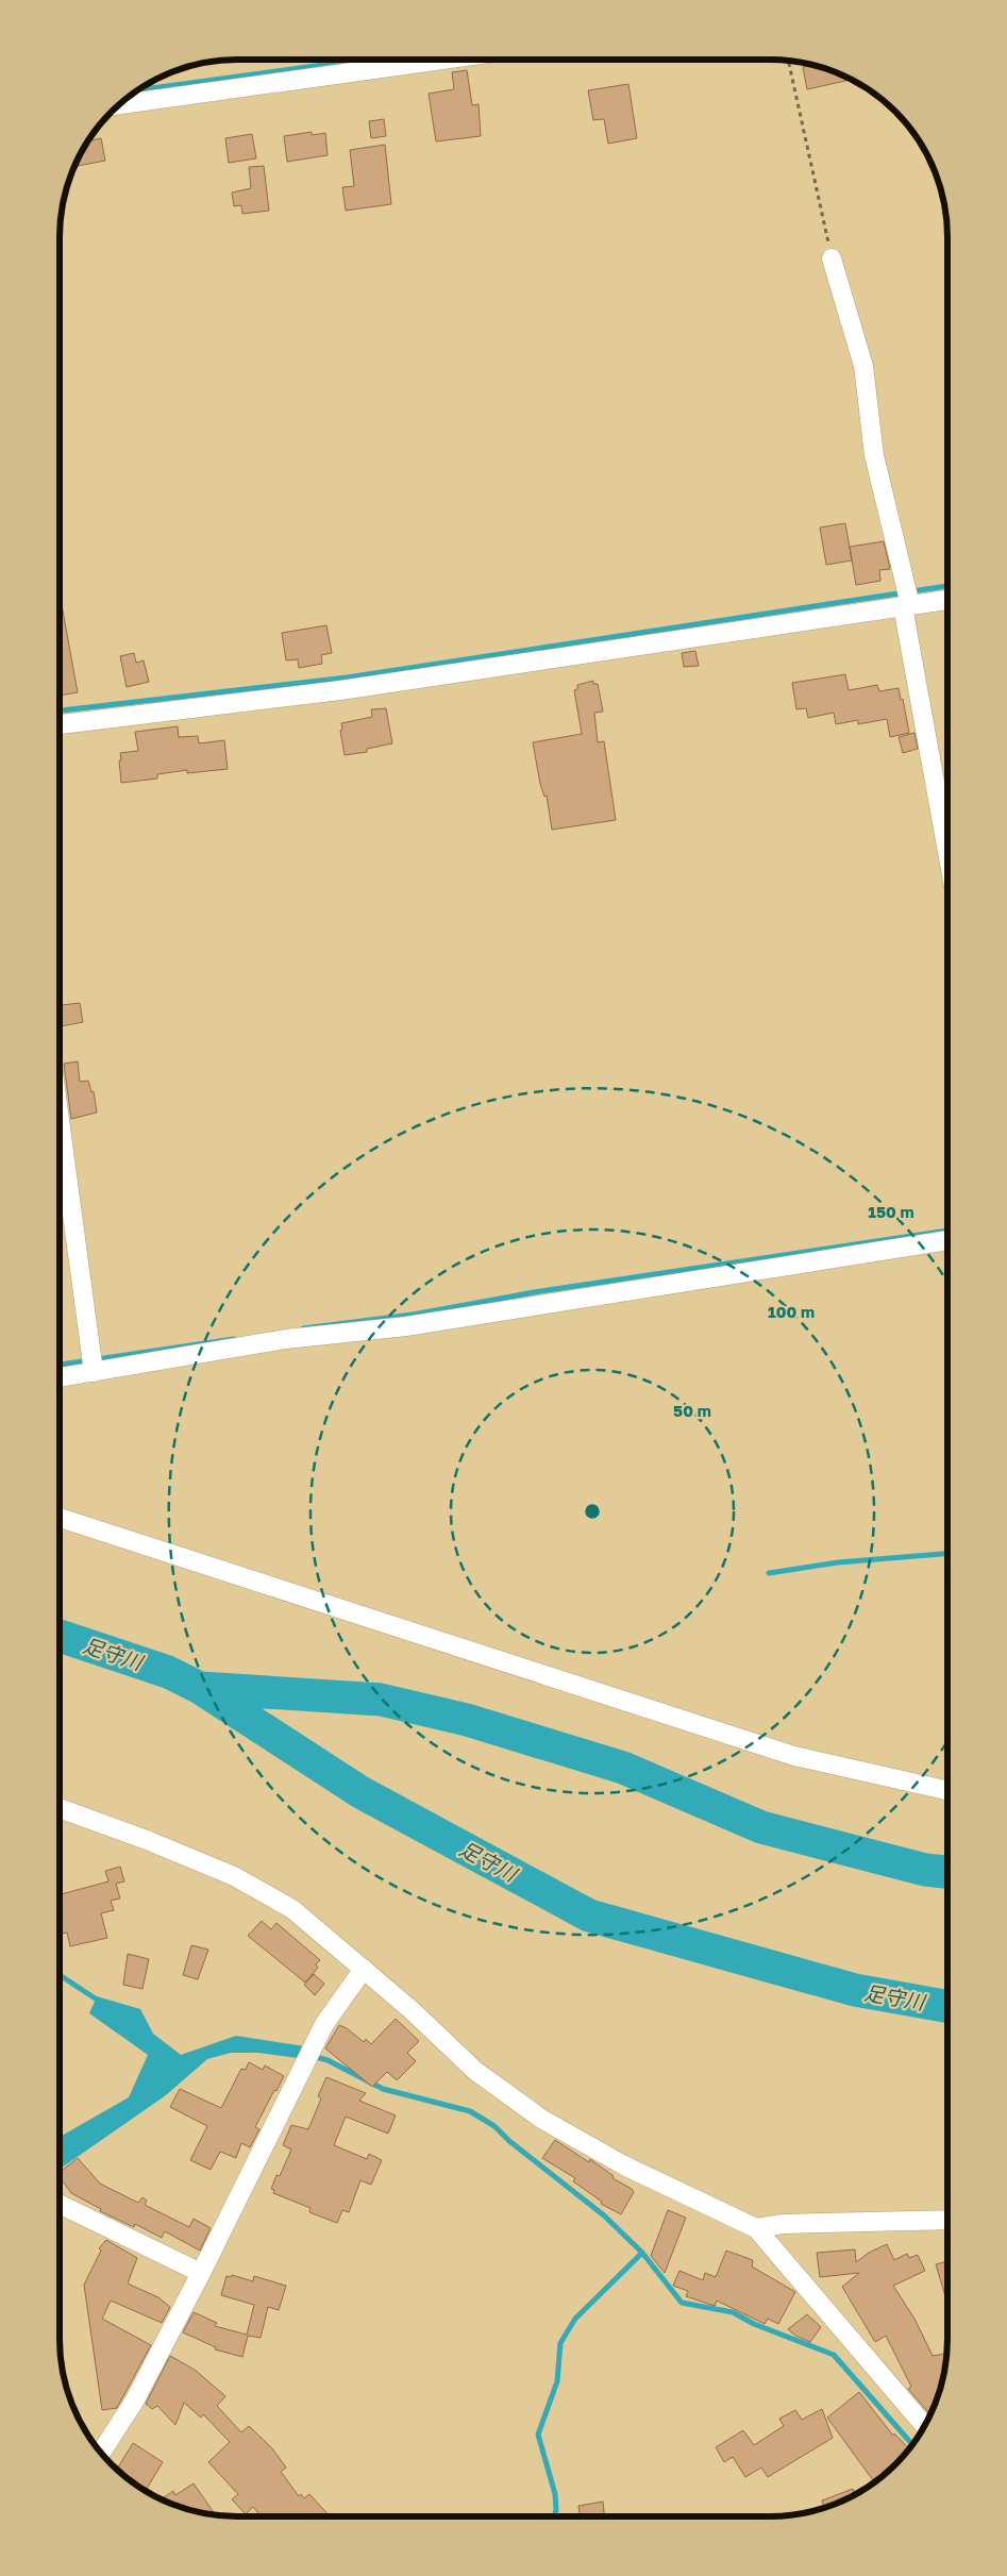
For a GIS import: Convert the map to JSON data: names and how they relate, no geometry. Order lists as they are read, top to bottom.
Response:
{
  "water": ["足守川"],
  "rings": ["150 m", "100 m", "50 m"]
}
